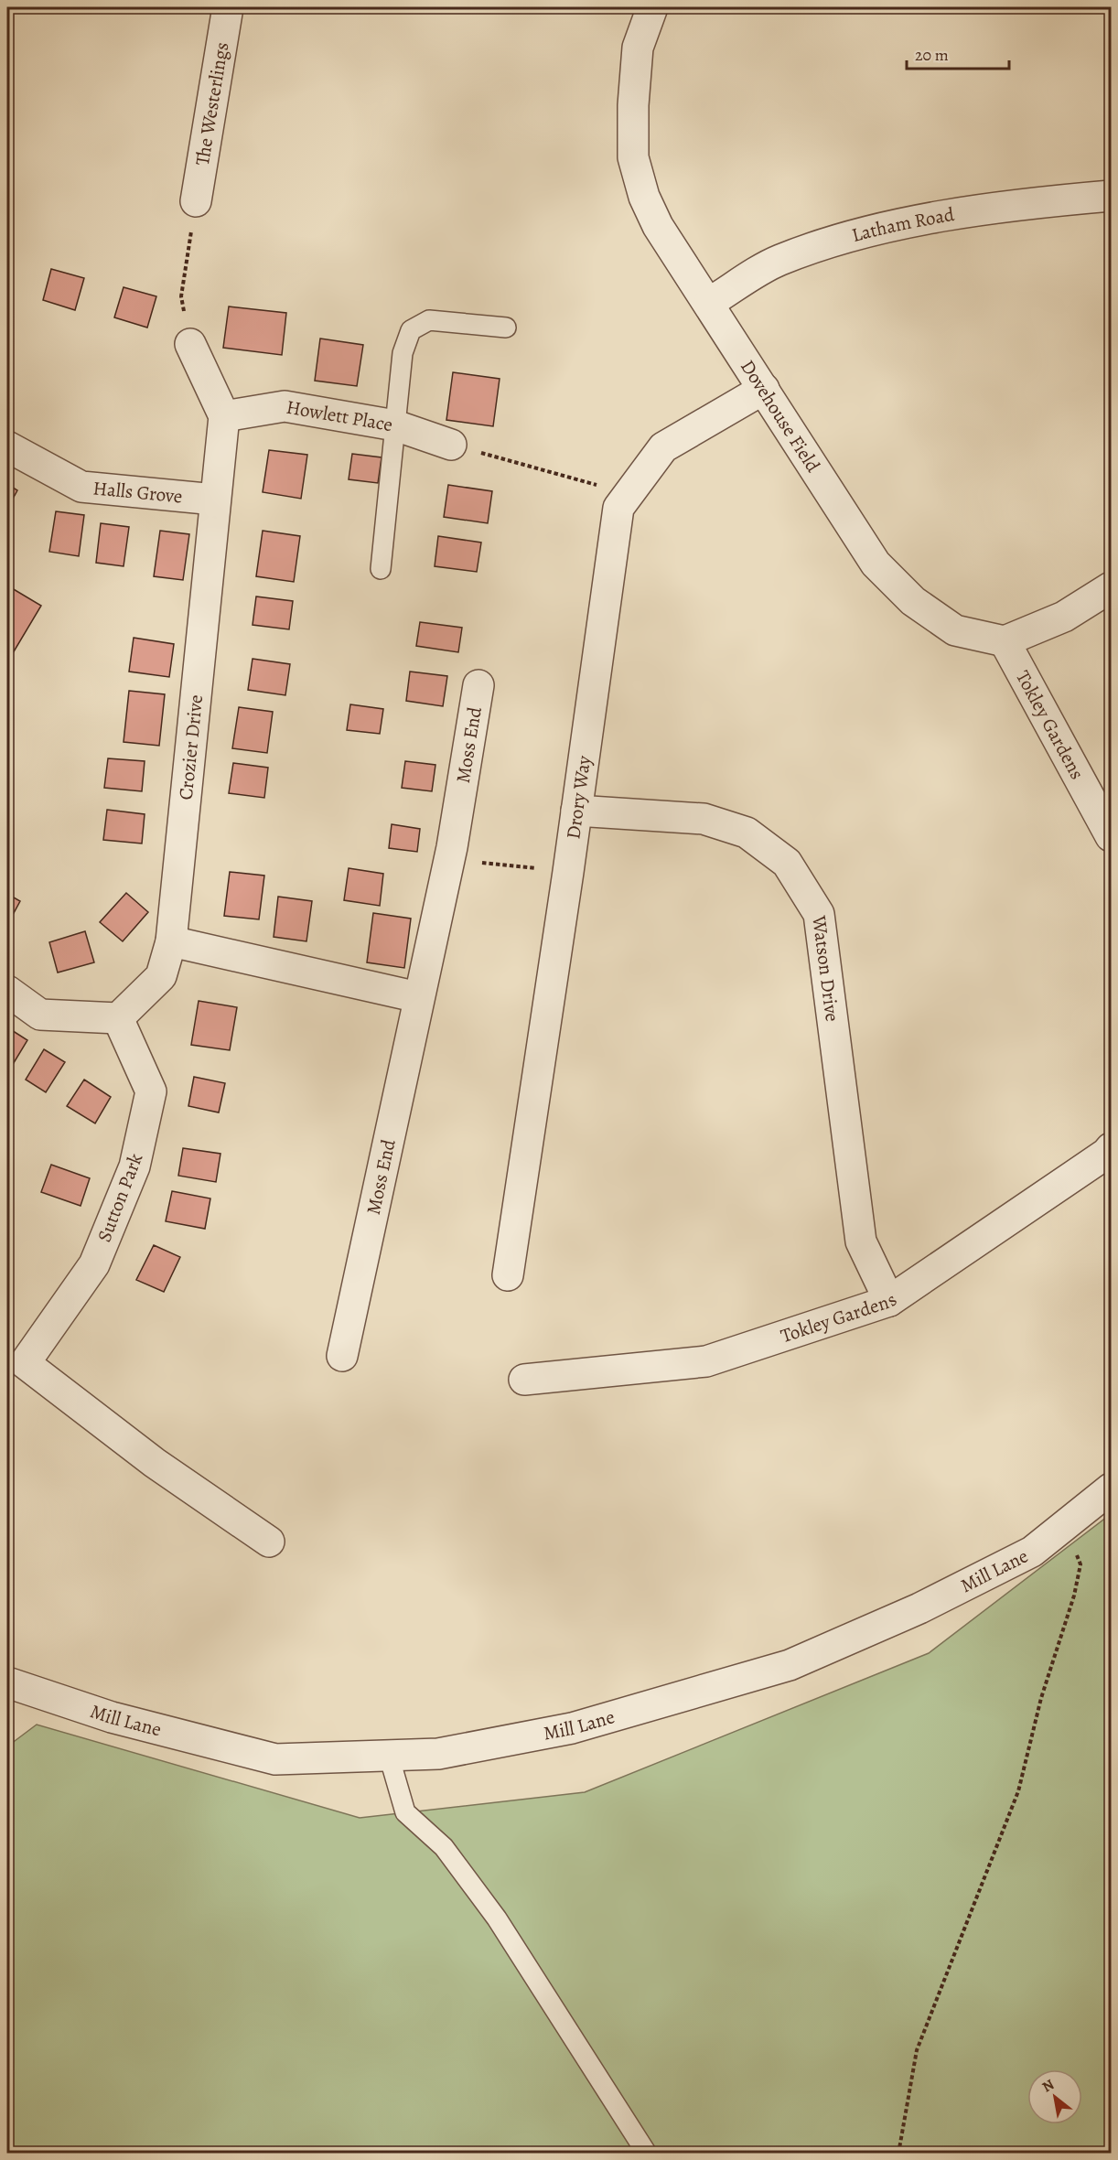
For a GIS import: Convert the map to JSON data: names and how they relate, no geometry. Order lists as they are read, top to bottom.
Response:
{
  "streets": {
    "street": [
      "The Westerlings",
      "Latham Road",
      "Dovehouse Field",
      "Howlett Place",
      "Halls Grove",
      "Tokley Gardens",
      "Moss End",
      "Crozier Drive",
      "Drory Way",
      "Watson Drive",
      "Sutton Park",
      "Mill Lane"
    ]
  },
  "crossings": [
    ["Latham Road", "Dovehouse Field"],
    ["Dovehouse Field", "Tokley Gardens"],
    ["Dovehouse Field", "Drory Way"],
    ["Howlett Place", "Crozier Drive"],
    ["Halls Grove", "Crozier Drive"],
    ["Tokley Gardens", "Watson Drive"],
    ["Crozier Drive", "Sutton Park"],
    ["Drory Way", "Watson Drive"]
  ],
  "scale_bar": "20 m",
  "north": "top left"
}
